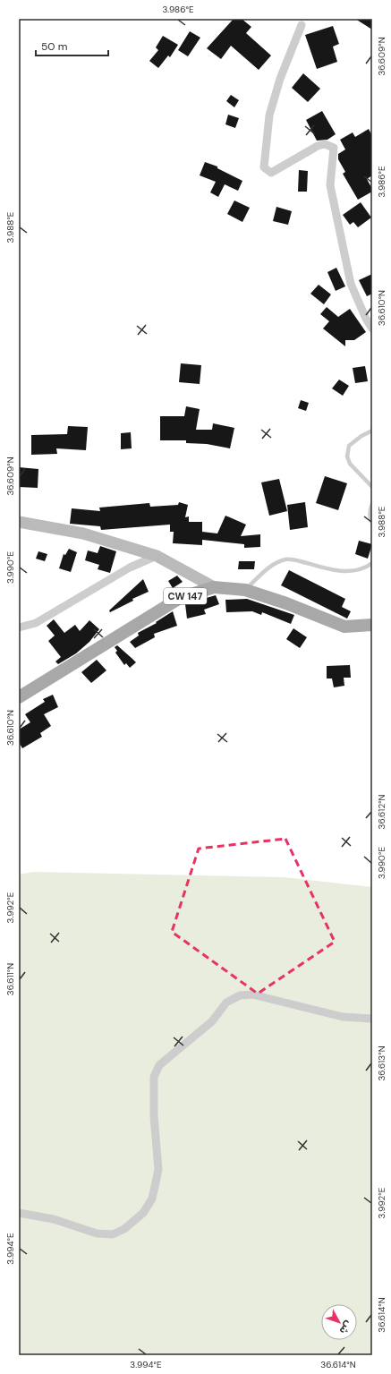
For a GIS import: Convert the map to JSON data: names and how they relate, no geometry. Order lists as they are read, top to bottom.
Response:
{
  "streets": {
    "main road": ["CW 147"]
  },
  "scale_bar": "50 m",
  "north": "bottom right",
  "coordinates": [
    "3.986°E",
    "36.609°N",
    "3.988°E",
    "36.610°N",
    "3.990°E",
    "36.612°N",
    "3.992°E",
    "36.611°N",
    "36.613°N",
    "3.994°E",
    "36.614°N"
  ]
}
